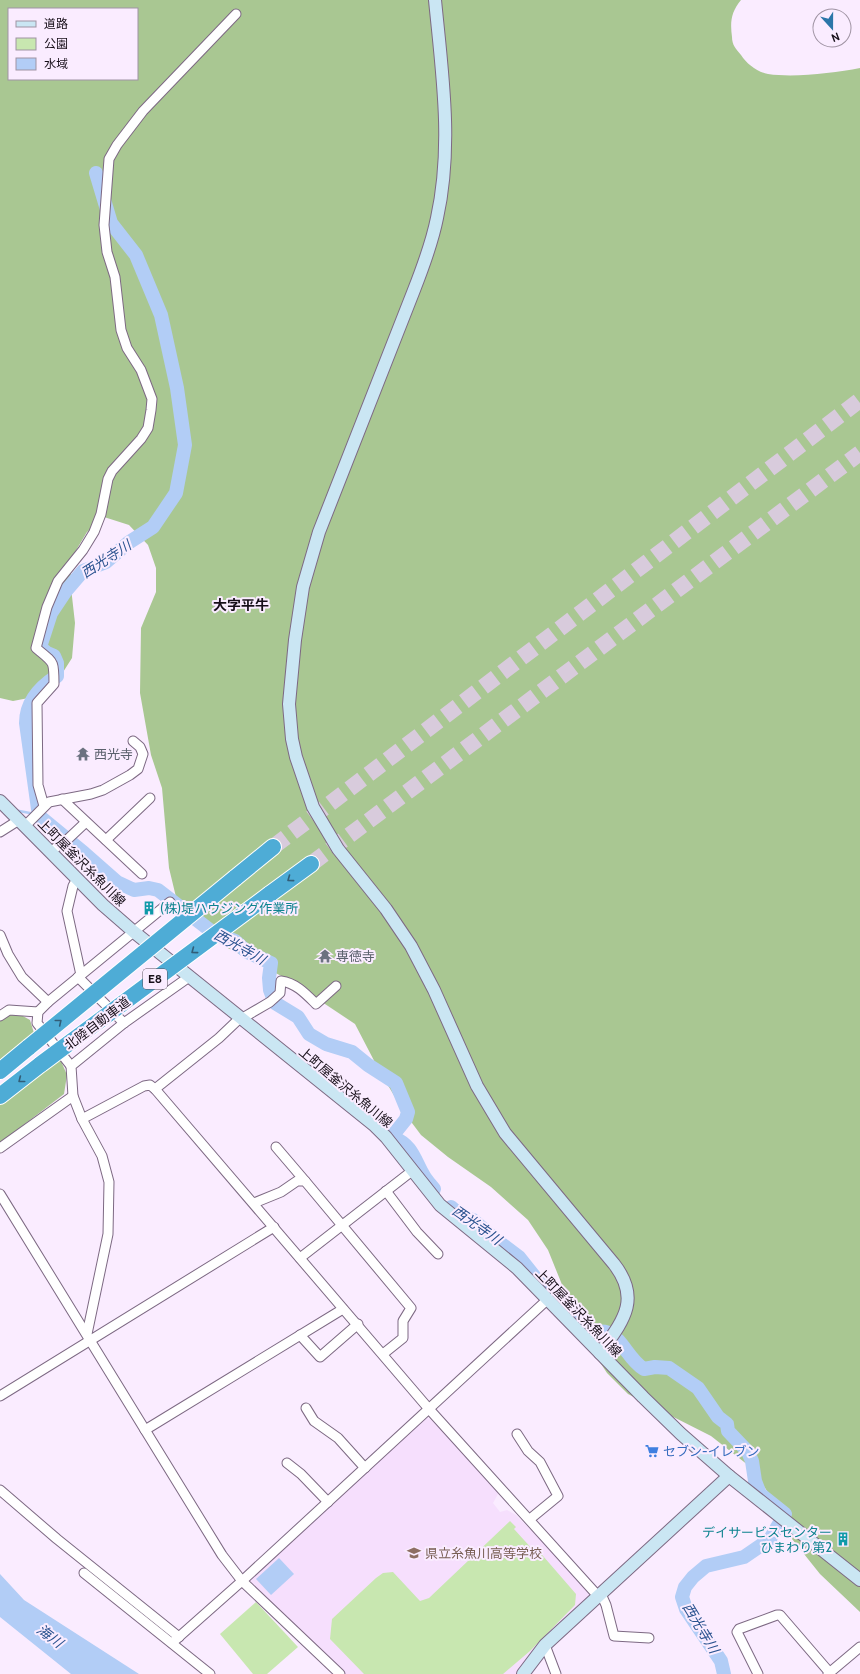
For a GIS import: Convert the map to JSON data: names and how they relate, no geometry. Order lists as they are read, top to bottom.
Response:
{
  "streets": {
    "highway": ["E8", "北陸自動車道"],
    "street": ["上町屋釜沢糸魚川線"]
  },
  "districts": ["大字平牛"],
  "water": ["西光寺川", "海川"],
  "places": {
    "temple": ["西光寺", "専徳寺"],
    "building": ["(株)堤ハウジング作業所", "デイサービスセンター ひまわり第2"],
    "supermarket": ["セブン-イレブン"],
    "school or university": ["県立糸魚川高等学校"]
  },
  "legend": ["道路", "公園", "水域"],
  "north": "bottom"
}
